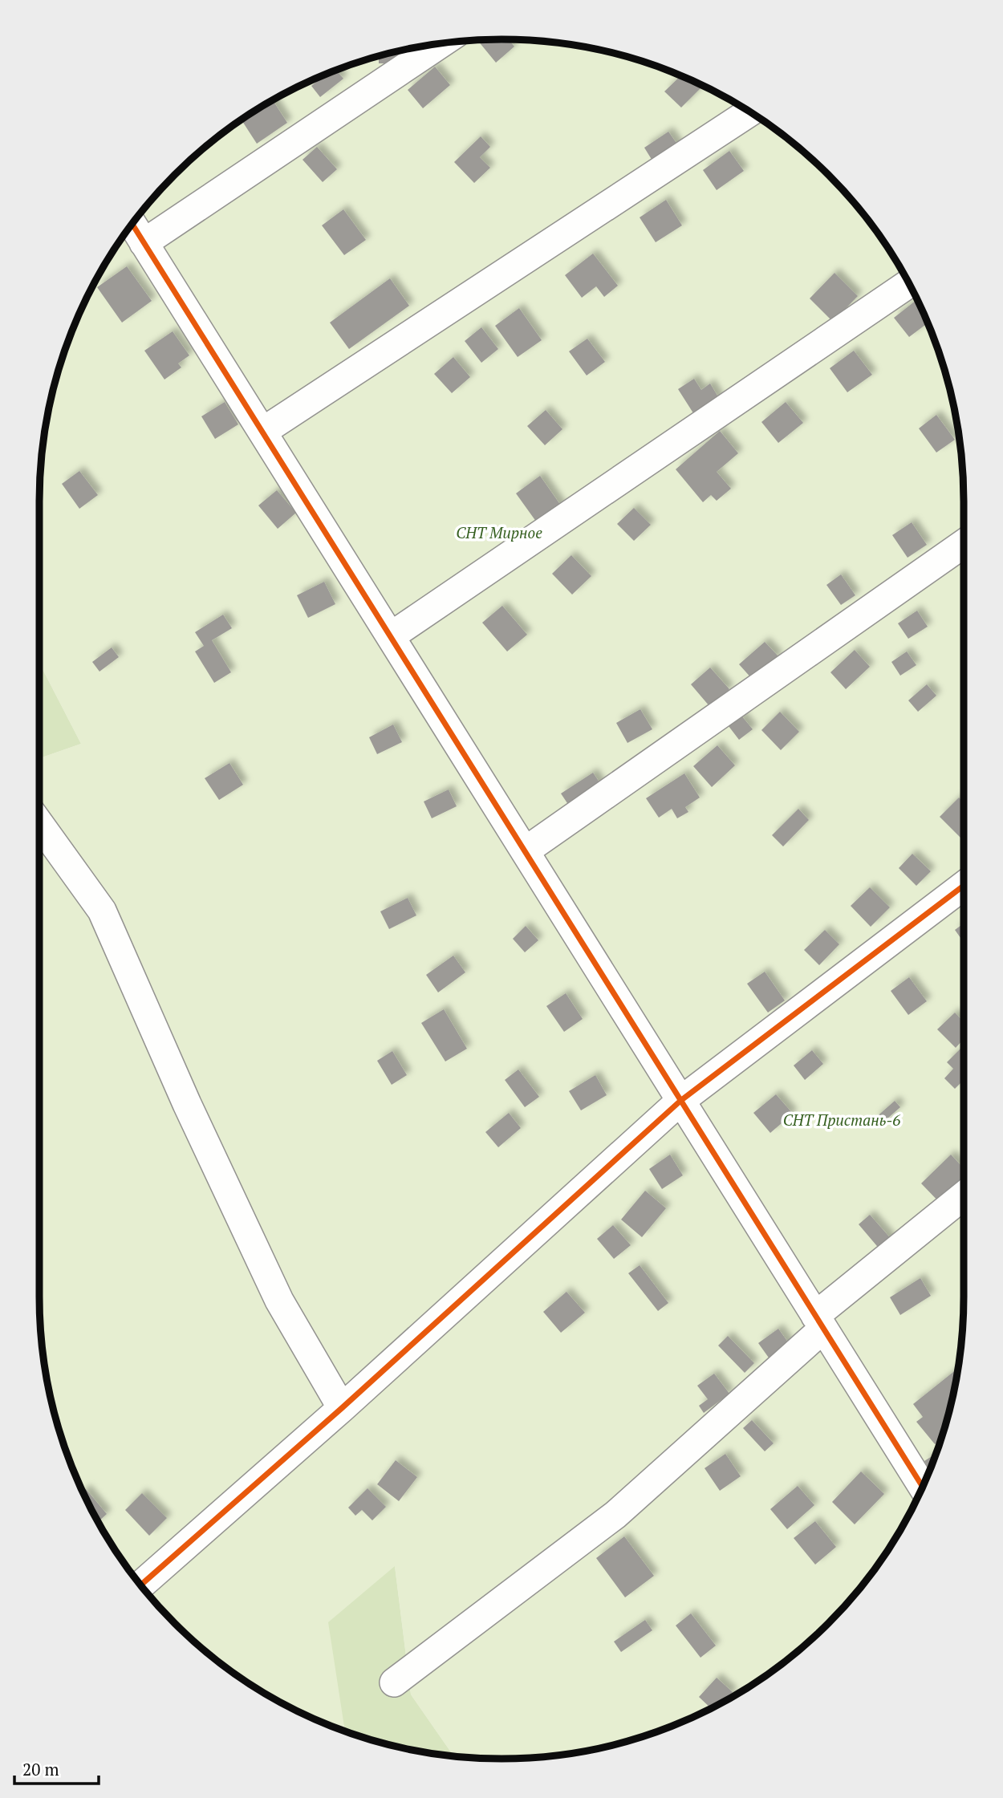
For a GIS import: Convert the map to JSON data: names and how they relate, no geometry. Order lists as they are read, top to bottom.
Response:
{
  "parks": ["СНТ Мирное", "СНТ Пристань-6"],
  "scale_bar": "20 m"
}
